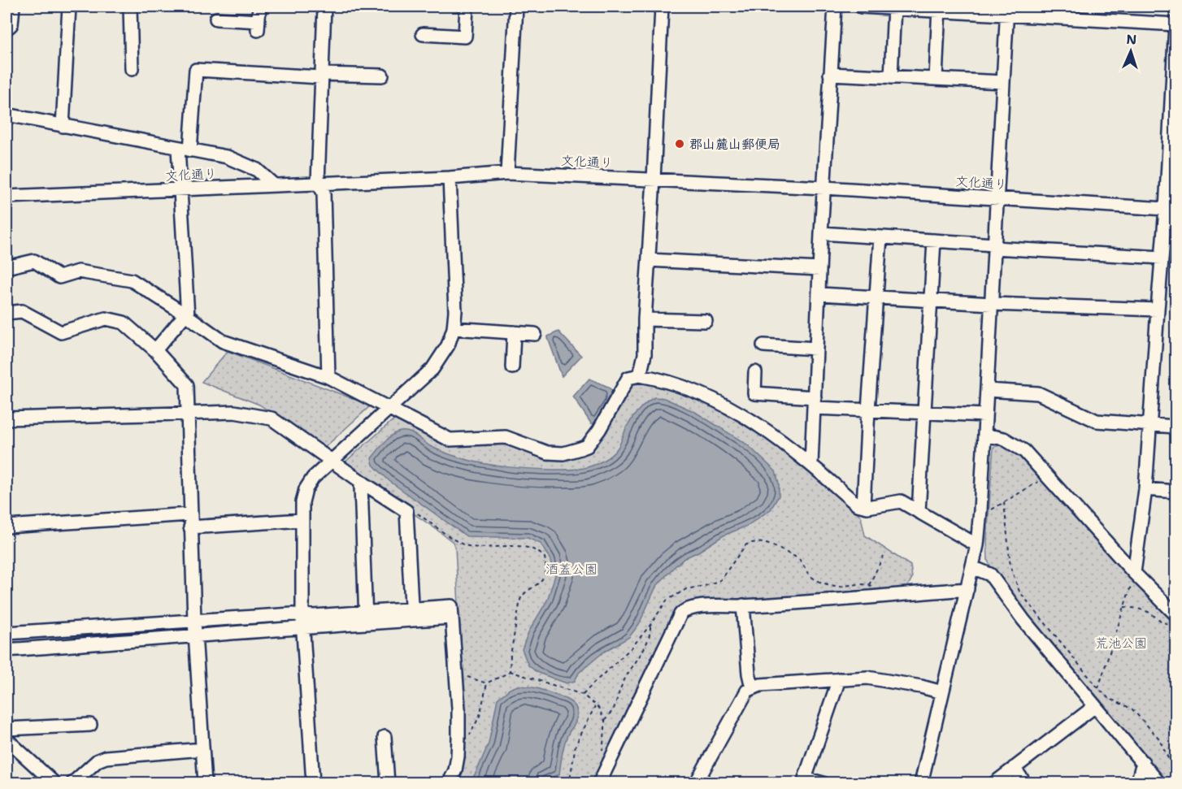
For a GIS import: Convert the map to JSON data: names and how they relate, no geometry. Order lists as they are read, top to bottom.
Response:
{
  "streets": {
    "street": ["文化通り"]
  },
  "parks": ["酒蓋公園", "荒池公園"],
  "places": ["郡山麓山郵便局"],
  "north": "top"
}
